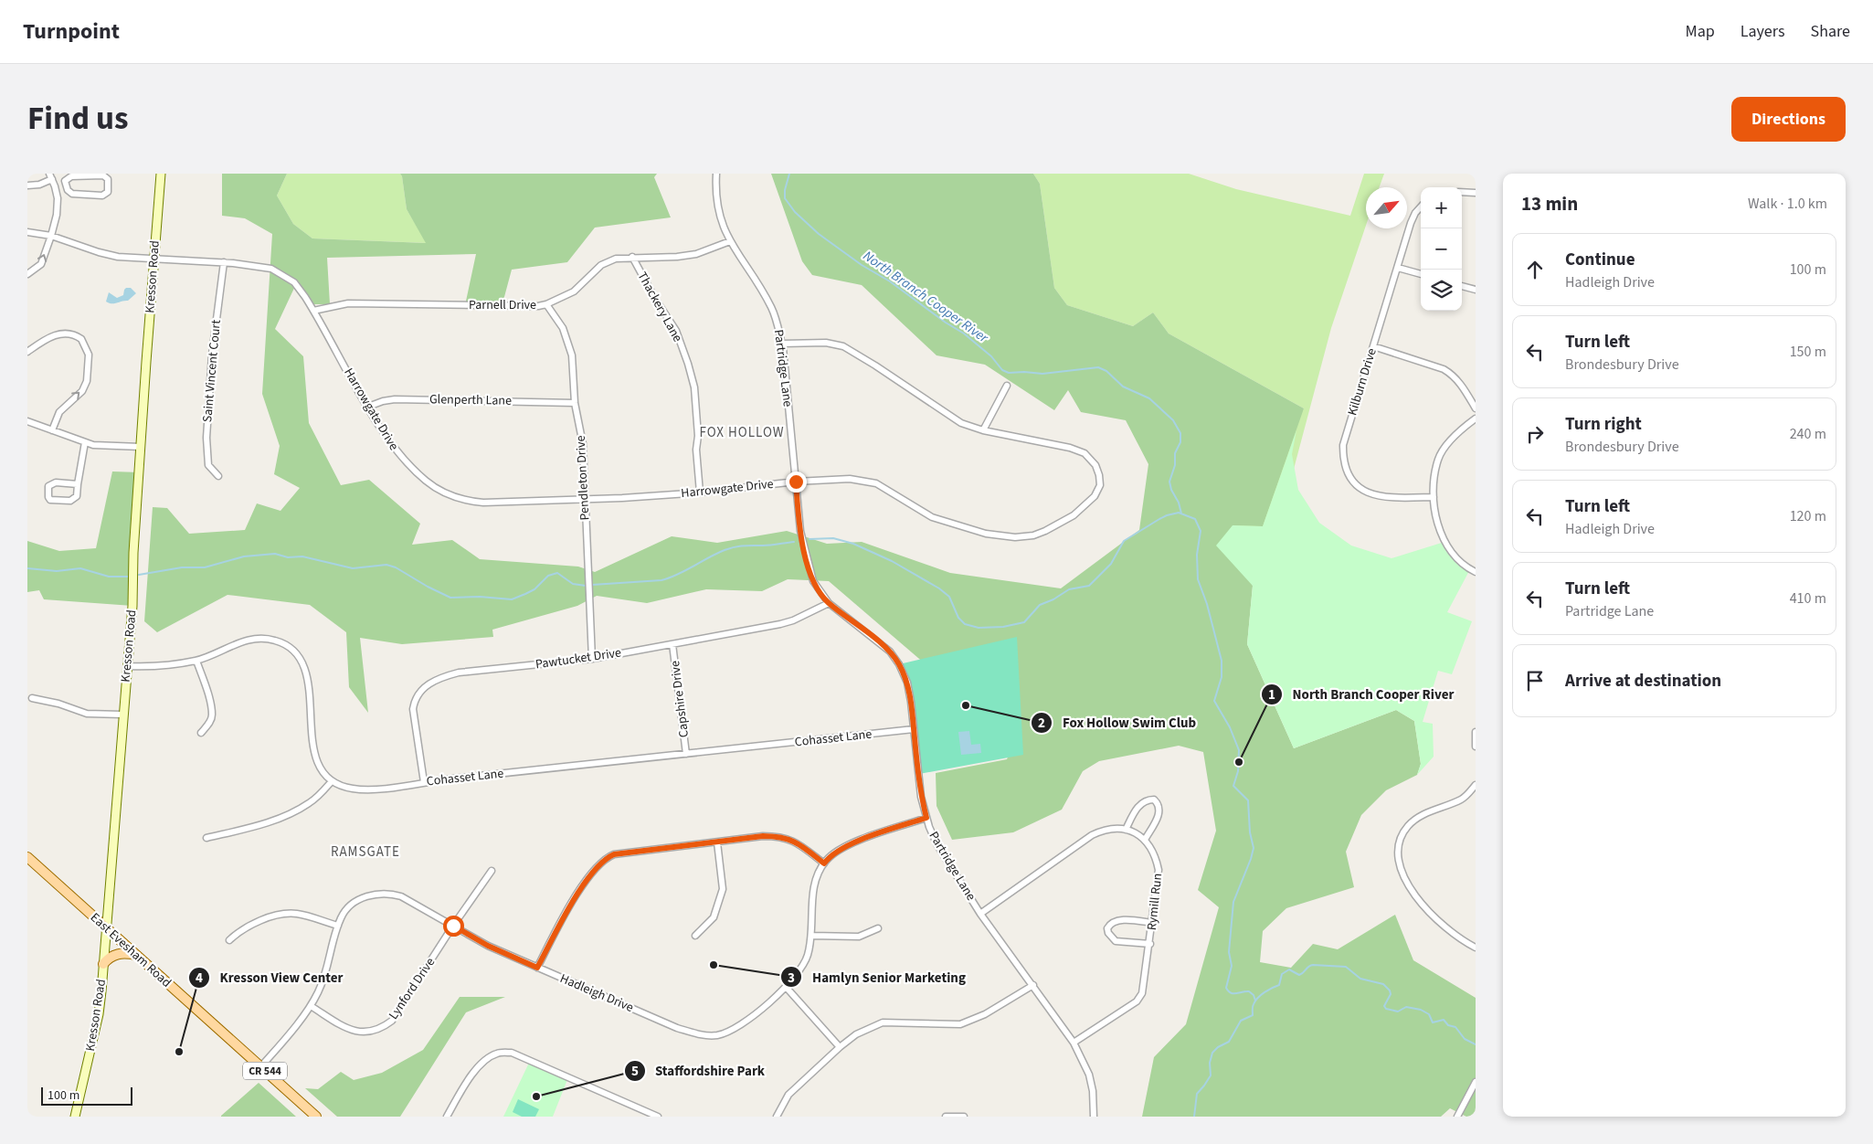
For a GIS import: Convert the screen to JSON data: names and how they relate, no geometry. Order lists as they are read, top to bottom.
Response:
{
  "streets": {
    "main road": ["East Evesham Road", "CR 544"],
    "street": [
      "Kresson Road",
      "Parnell Drive",
      "Thackery Lane",
      "Partridge Lane",
      "Saint Vincent Court",
      "Kilburn Drive",
      "Glenperth Lane",
      "Harrowgate Drive",
      "Pendleton Drive",
      "Pawtucket Drive",
      "Capshire Drive",
      "Cohasset Lane",
      "Rymill Run",
      "Lynford Drive",
      "Hadleigh Drive"
    ]
  },
  "crossings": [
    ["Kresson Road", "Harrowgate Drive"],
    ["Kresson Road", "East Evesham Road"],
    ["Parnell Drive", "Thackery Lane"],
    ["Parnell Drive", "Partridge Lane"],
    ["Parnell Drive", "Harrowgate Drive"],
    ["Parnell Drive", "Pendleton Drive"],
    ["Thackery Lane", "Harrowgate Drive"],
    ["Partridge Lane", "Harrowgate Drive"],
    ["Partridge Lane", "Pawtucket Drive"],
    ["Partridge Lane", "Cohasset Lane"],
    ["Partridge Lane", "Rymill Run"],
    ["Partridge Lane", "Hadleigh Drive"],
    ["Saint Vincent Court", "Harrowgate Drive"],
    ["Glenperth Lane", "Harrowgate Drive"],
    ["Glenperth Lane", "Pendleton Drive"],
    ["Harrowgate Drive", "Pendleton Drive"],
    ["Pendleton Drive", "Pawtucket Drive"],
    ["Pawtucket Drive", "Capshire Drive"],
    ["Pawtucket Drive", "Cohasset Lane"],
    ["Capshire Drive", "Cohasset Lane"],
    ["East Evesham Road", "Hadleigh Drive"],
    ["Lynford Drive", "Hadleigh Drive"]
  ],
  "districts": ["FOX HOLLOW", "RAMSGATE"],
  "water": ["North Branch Cooper River"],
  "places": [
    "Fox Hollow Swim Club",
    "North Branch Cooper River",
    "Hamlyn Senior Marketing",
    "Kresson View Center",
    "Staffordshire Park"
  ],
  "scale_bar": "100 m",
  "north": "top right",
  "page": {
    "header": "Turnpoint",
    "nav": ["Map", "Layers", "Share"],
    "title": "Find us",
    "buttons": "Directions",
    "heading": ["13 min", "Walk · 1.0 km"],
    "map_buttons": ["+", "−"],
    "list": [
      ["Continue", "Hadleigh Drive", "100 m"],
      ["Turn left", "Brondesbury Drive", "150 m"],
      ["Turn right", "Brondesbury Drive", "240 m"],
      ["Turn left", "Hadleigh Drive", "120 m"],
      ["Turn left", "Partridge Lane", "410 m"],
      "Arrive at destination"
    ],
    "scale": "100 m"
  }
}
